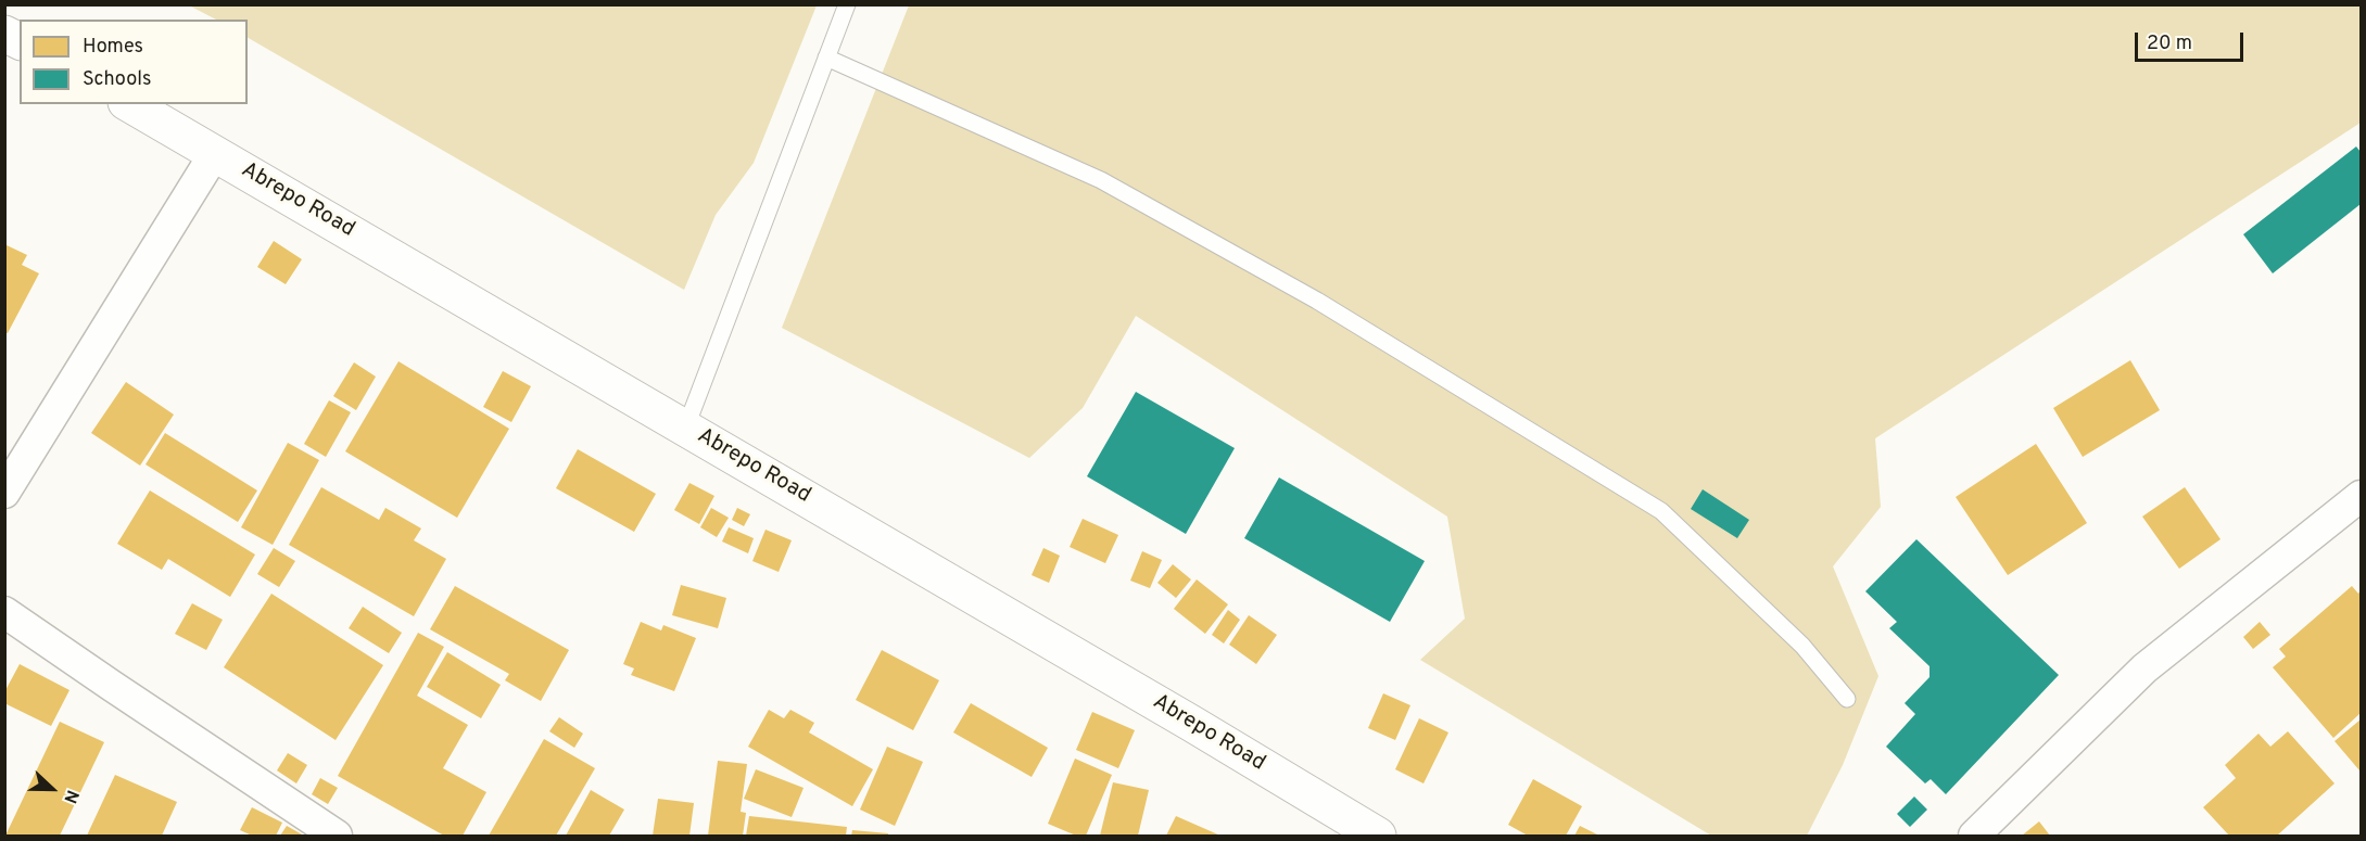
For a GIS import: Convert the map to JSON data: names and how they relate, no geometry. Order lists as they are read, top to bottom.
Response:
{
  "streets": {
    "main road": ["Abrepo Road"]
  },
  "legend": ["Homes", "Schools"],
  "scale_bar": "20 m",
  "north": "right"
}
